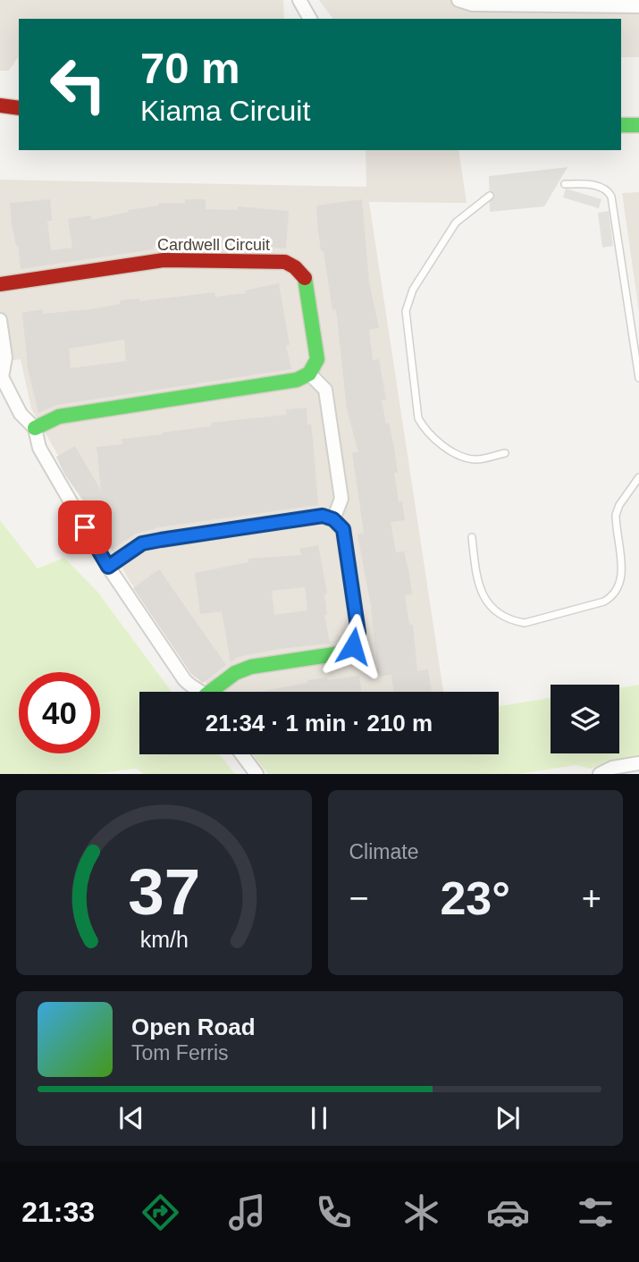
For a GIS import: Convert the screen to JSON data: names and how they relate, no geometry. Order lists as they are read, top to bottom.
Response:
{
  "streets": {
    "main road": ["Cardwell Circuit"]
  },
  "page": {
    "turn": ["70 m", "Kiama Circuit"],
    "limit": "40",
    "trip": "21:34 · 1 min · 210 m",
    "tile": "Climate",
    "heat": ["−", "23°", "+"],
    "song": ["Open Road", "Tom Ferris"],
    "tabs": "21:33",
    "gauge": ["37", "km/h"]
  }
}
